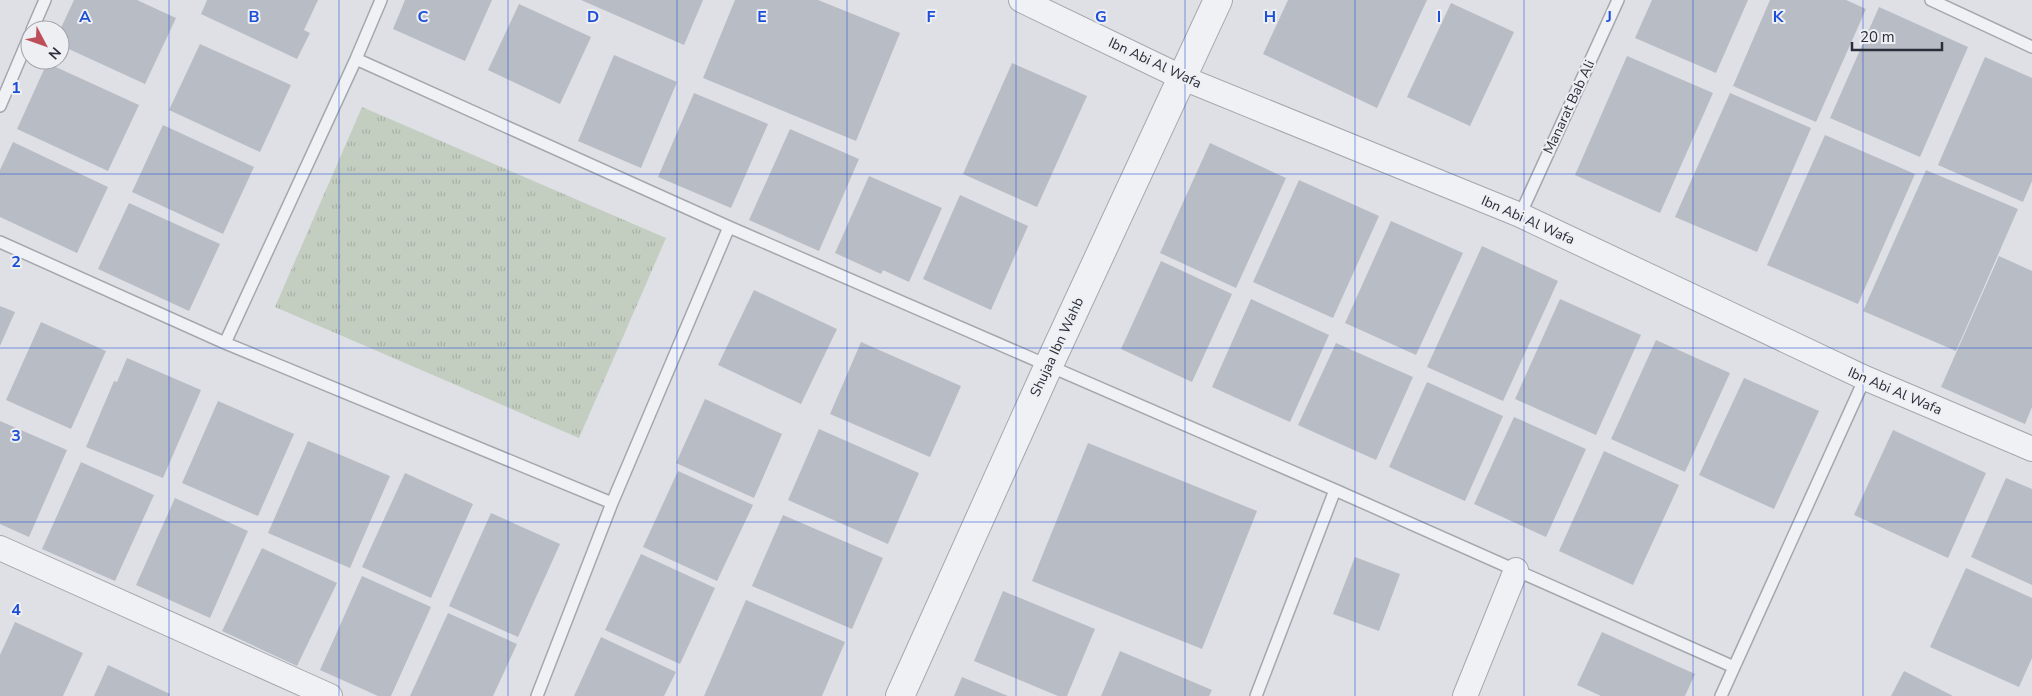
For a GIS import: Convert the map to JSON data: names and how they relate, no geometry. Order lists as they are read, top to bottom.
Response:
{
  "streets": {
    "street": ["Ibn Abi Al Wafa", "Shujaa Ibn Wahb"],
    "lane": ["Manarat Bab Ali"]
  },
  "crossings": [
    ["Ibn Abi Al Wafa", "Manarat Bab Ali"],
    ["Ibn Abi Al Wafa", "Shujaa Ibn Wahb"]
  ],
  "scale_bar": "20 m",
  "north": "bottom right",
  "grid": {
    "columns": [
      "A",
      "B",
      "C",
      "D",
      "E",
      "F",
      "G",
      "H",
      "I",
      "J",
      "K"
    ],
    "rows": [
      "1",
      "2",
      "3",
      "4"
    ]
  }
}
